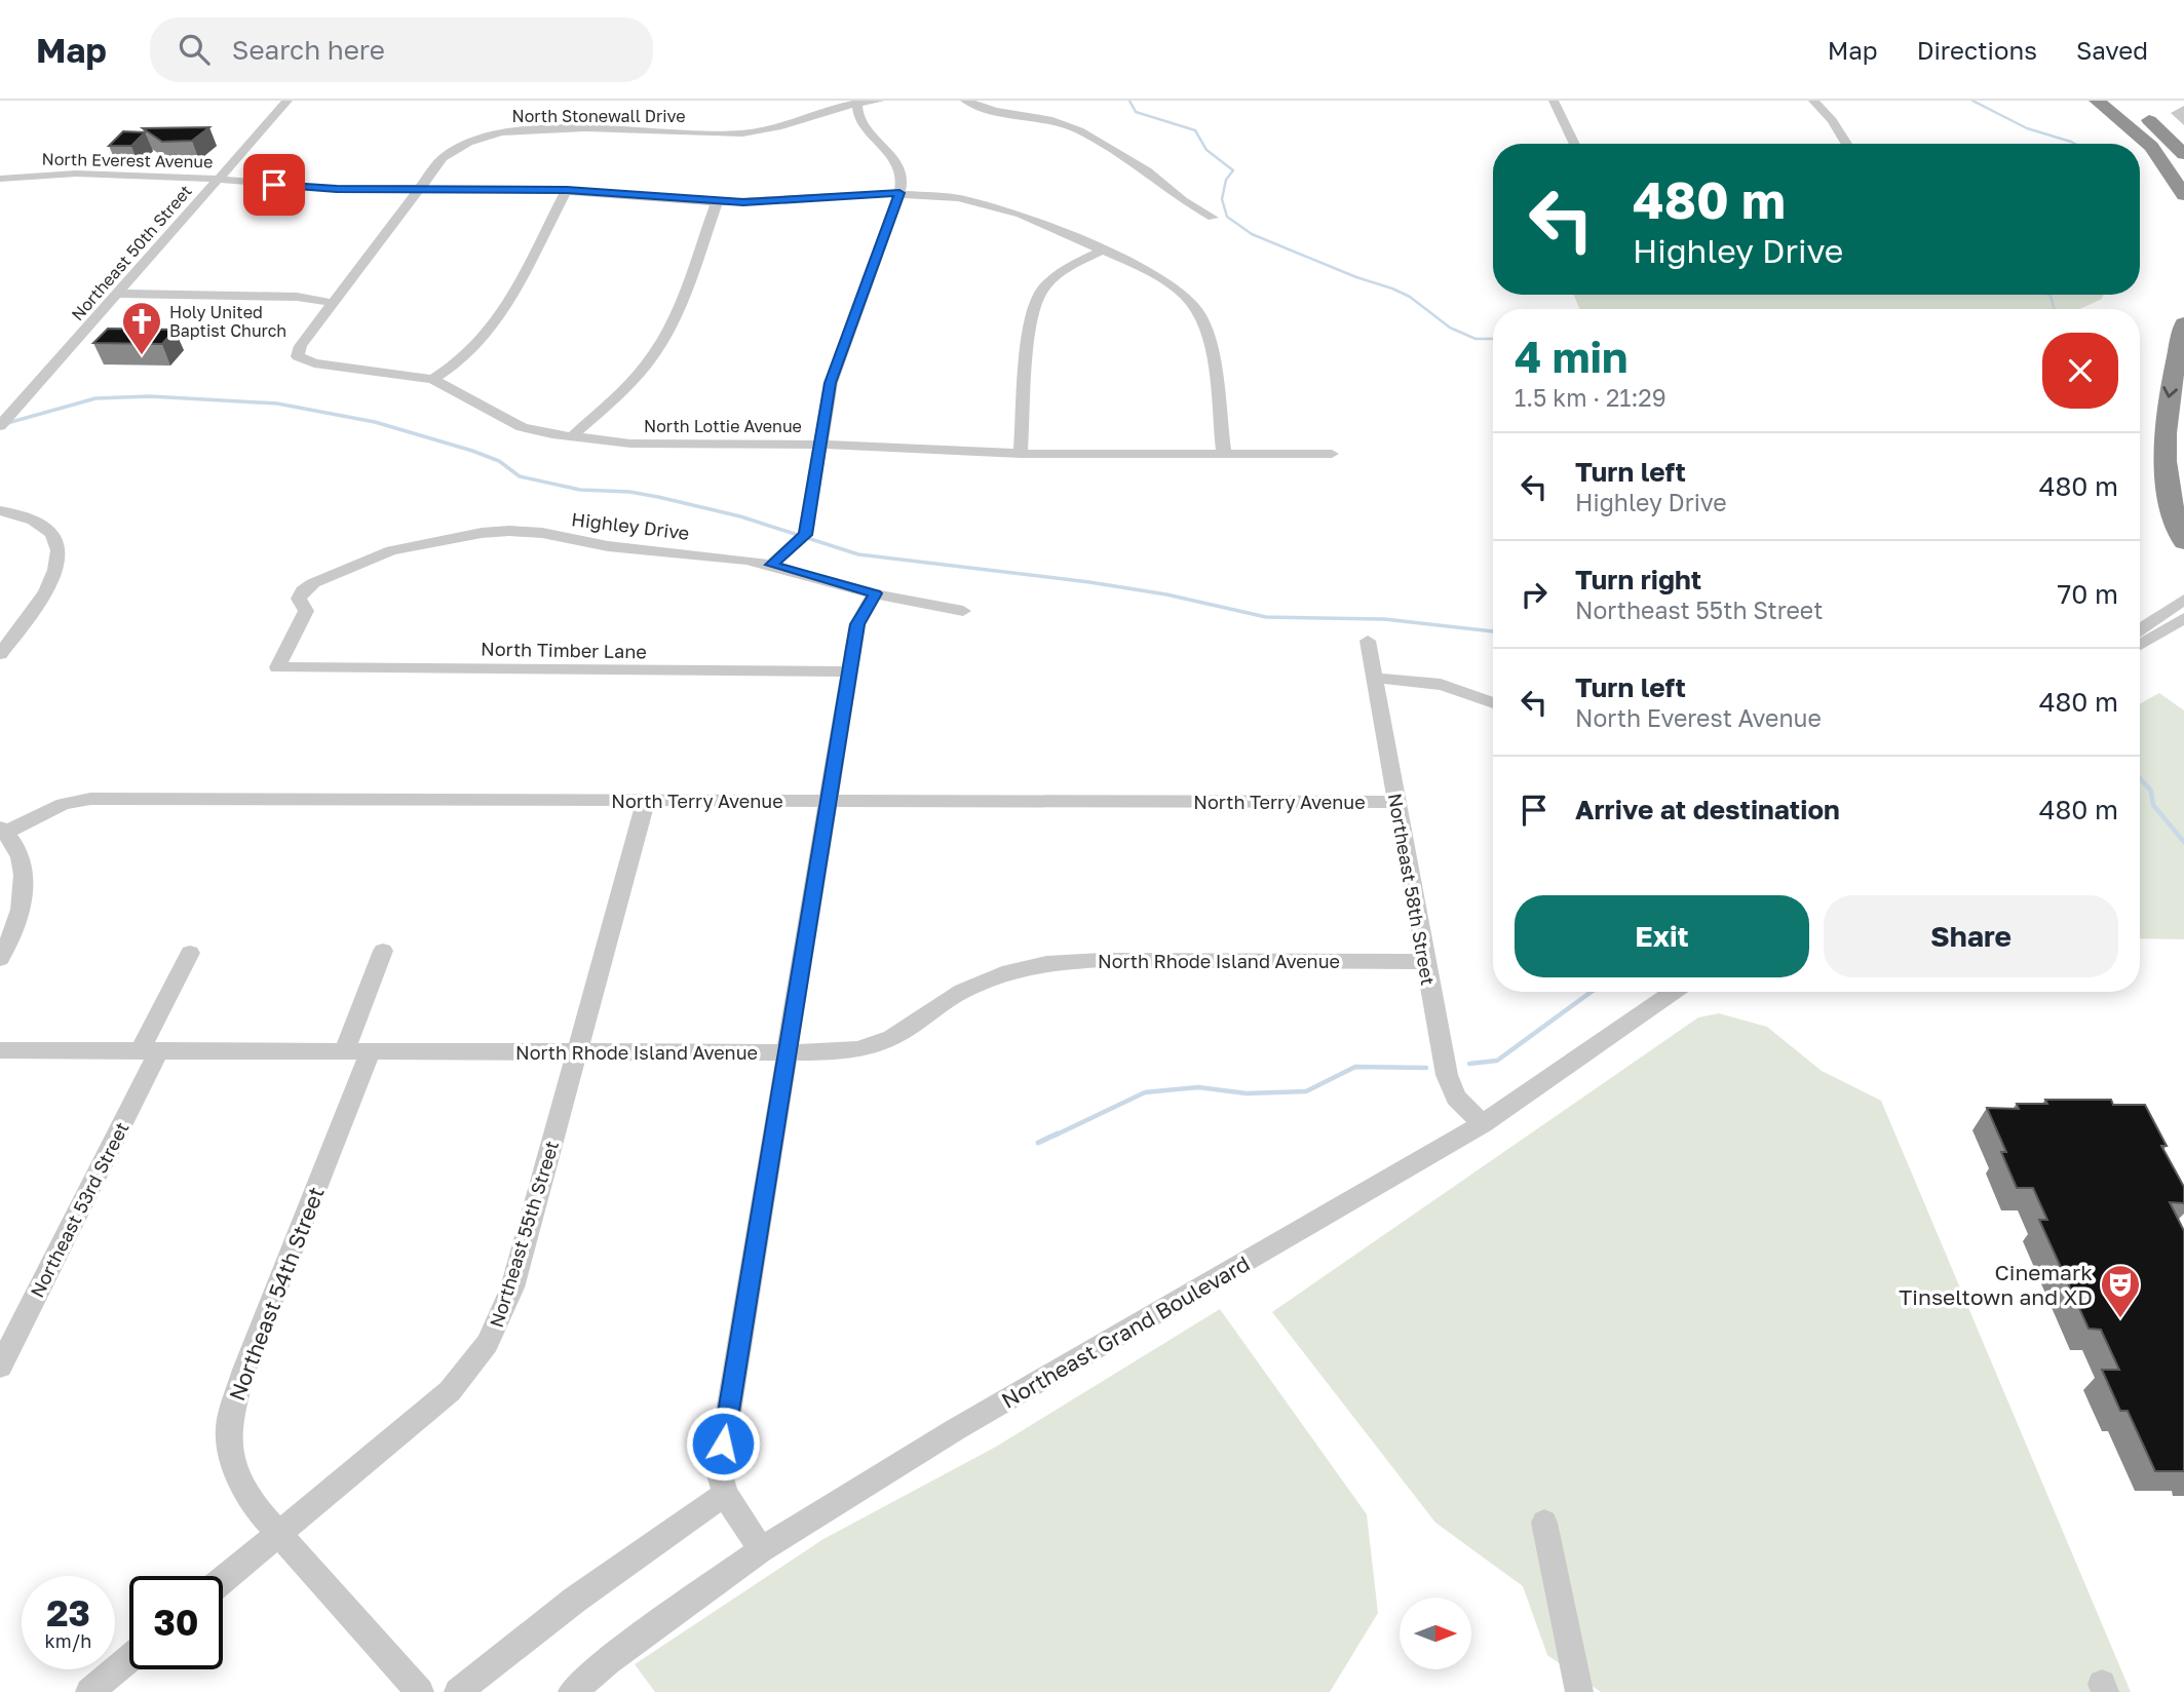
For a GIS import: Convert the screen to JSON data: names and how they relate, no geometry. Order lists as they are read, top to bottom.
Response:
{
  "streets": {
    "street": [
      "North Stonewall Drive",
      "North Everest Avenue",
      "Northeast 50th Street",
      "North Lottie Avenue",
      "Highley Drive",
      "North Timber Lane",
      "North Terry Avenue",
      "Northeast 58th Street",
      "North Rhode Island Avenue",
      "Northeast 53rd Street",
      "Northeast 55th Street",
      "Northeast 54th Street",
      "Northeast Grand Boulevard"
    ]
  },
  "crossings": [
    ["North Stonewall Drive", "North Everest Avenue"],
    ["North Stonewall Drive", "North Lottie Avenue"],
    ["North Everest Avenue", "Northeast 50th Street"],
    ["North Everest Avenue", "North Lottie Avenue"],
    ["Highley Drive", "North Timber Lane"],
    ["North Terry Avenue", "Northeast 58th Street"],
    ["North Terry Avenue", "Northeast 55th Street"],
    ["Northeast 58th Street", "North Rhode Island Avenue"],
    ["Northeast 58th Street", "Northeast Grand Boulevard"],
    ["North Rhode Island Avenue", "Northeast 53rd Street"],
    ["North Rhode Island Avenue", "Northeast 55th Street"],
    ["North Rhode Island Avenue", "Northeast 54th Street"],
    ["Northeast 55th Street", "Northeast 54th Street"]
  ],
  "places": {
    "church": ["Holy United Baptist Church"],
    "theatre": ["Cinemark Tinseltown and XD"]
  },
  "north": "right",
  "page": {
    "header": "Map",
    "search": "Search here",
    "nav": ["Map", "Directions", "Saved"],
    "turn": ["480 m", "Highley Drive"],
    "heading": ["4 min", "1.5 km · 21:29"],
    "list": [
      {
        "name": "Turn left",
        "note": "Highley Drive",
        "value": "480 m"
      },
      {
        "name": "Turn right",
        "note": "Northeast 55th Street",
        "value": "70 m"
      },
      {
        "name": "Turn left",
        "note": "North Everest Avenue",
        "value": "480 m"
      },
      {
        "name": "Arrive at destination",
        "value": "480 m"
      }
    ],
    "buttons": ["Exit", "Share"],
    "speed": "23 km/h",
    "limit": "30"
  }
}
